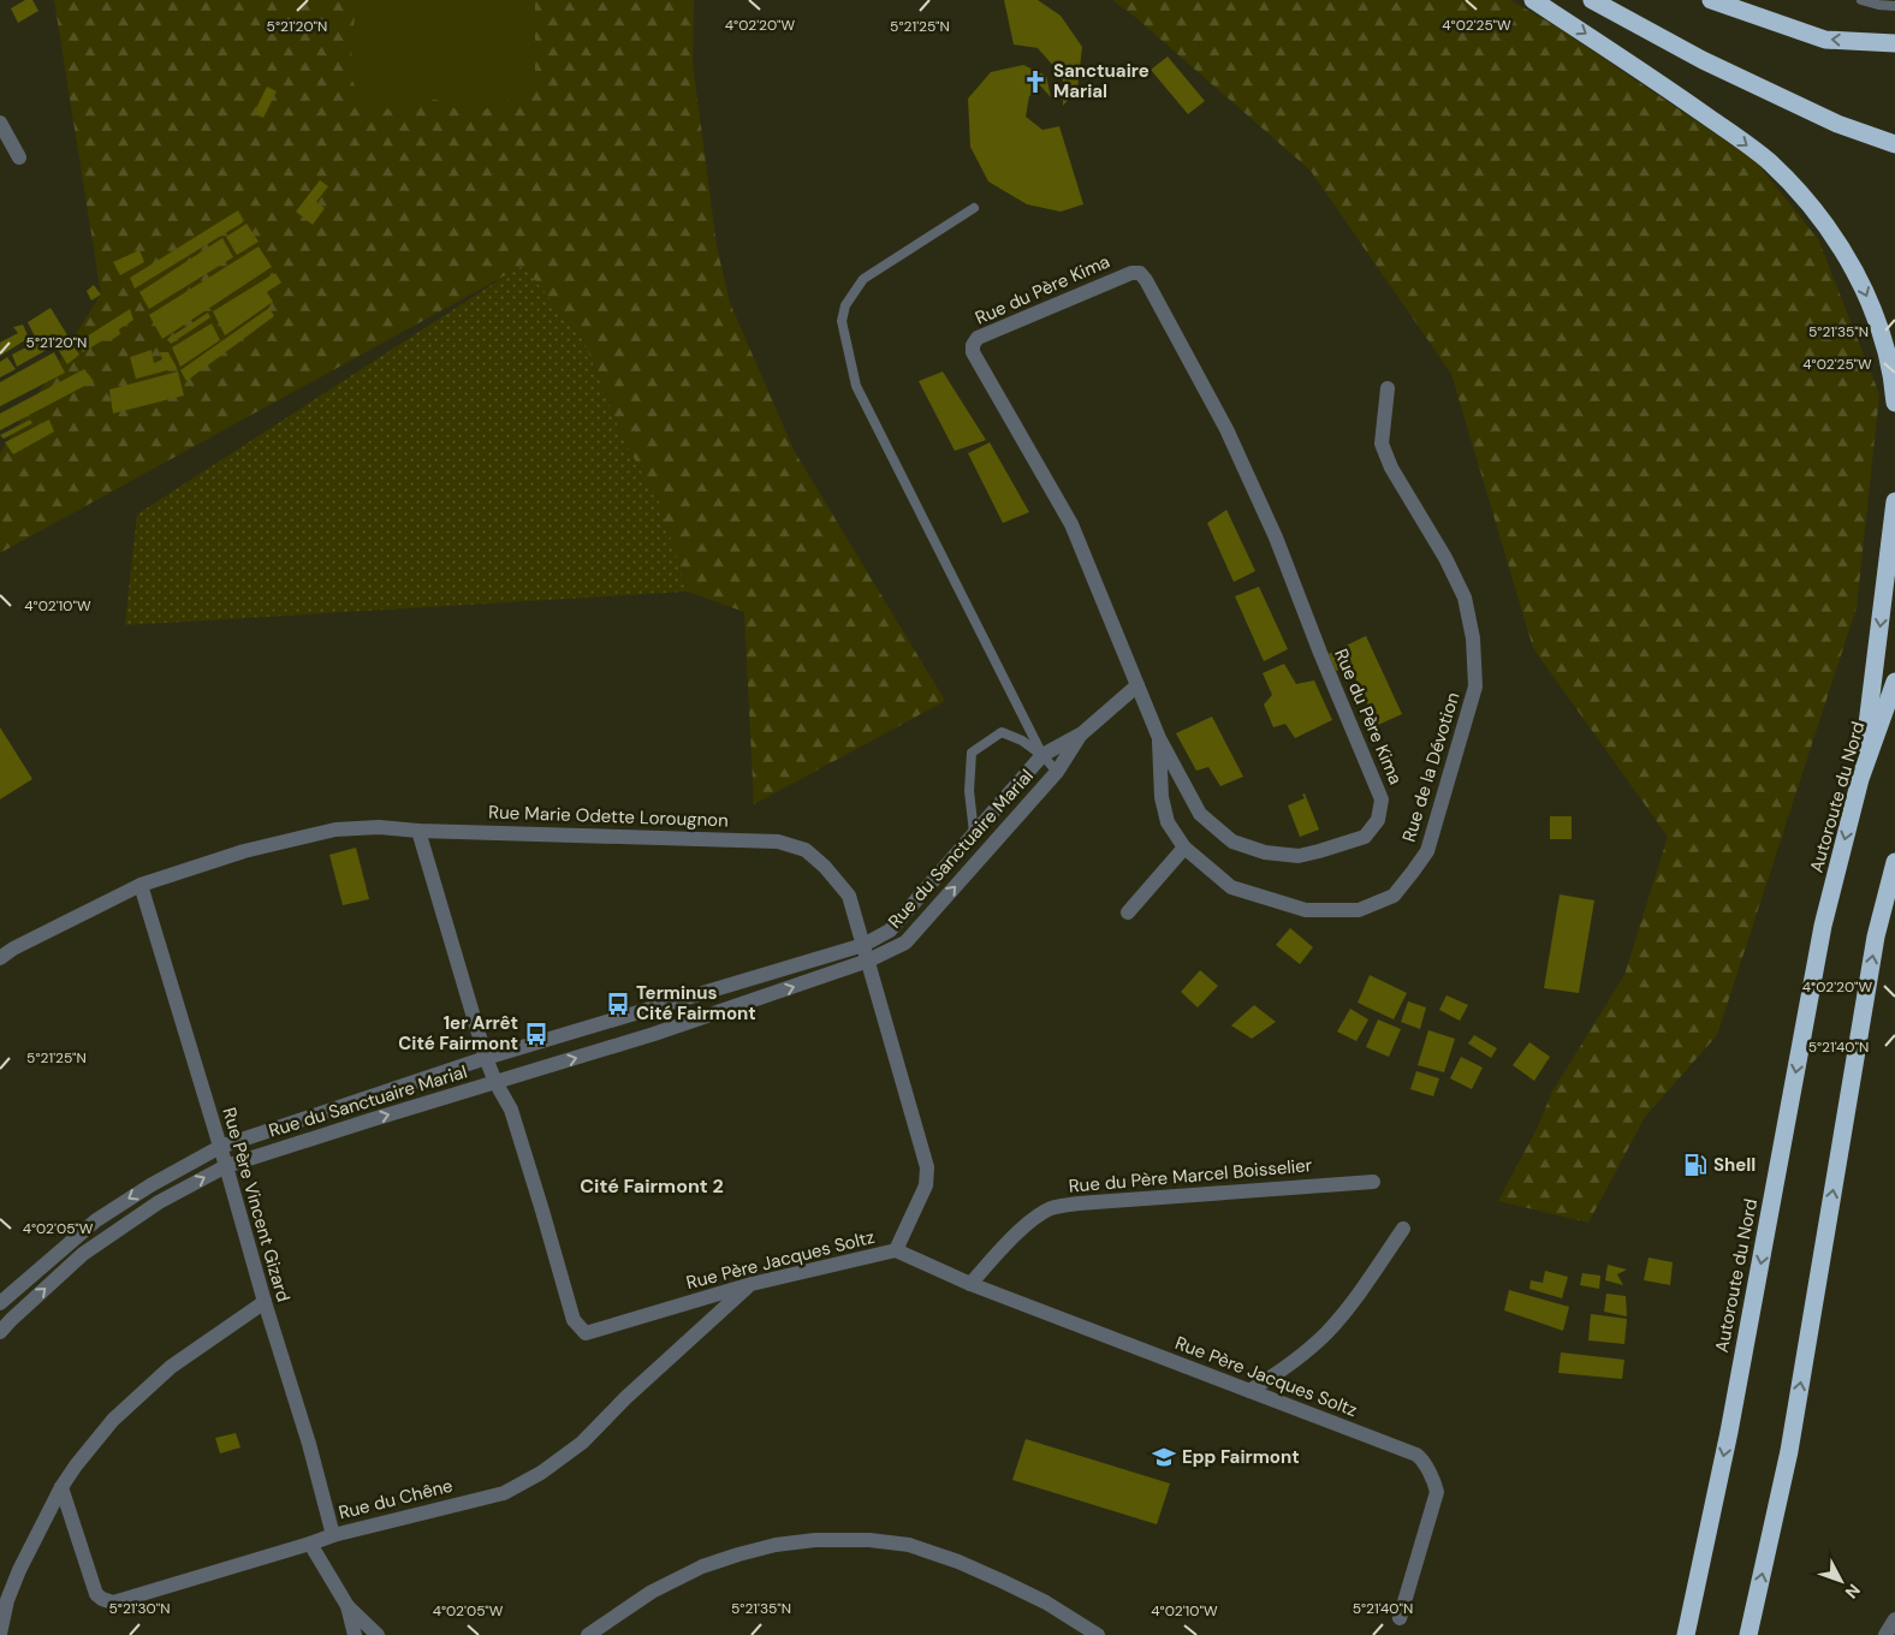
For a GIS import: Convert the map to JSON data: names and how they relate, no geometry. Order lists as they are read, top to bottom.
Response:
{
  "streets": {
    "highway": ["Autoroute du Nord"],
    "street": [
      "Rue du Père Kima",
      "Rue de la Dévotion",
      "Rue Marie Odette Lorougnon",
      "Rue du Sanctuaire Marial",
      "Rue du Père Marcel Boisselier",
      "Rue Père Vincent Gizard",
      "Rue Père Jacques Soltz",
      "Rue du Chêne"
    ]
  },
  "crossings": [
    ["Rue du Père Kima", "Rue de la Dévotion"],
    ["Rue du Père Kima", "Rue du Sanctuaire Marial"],
    ["Rue Marie Odette Lorougnon", "Rue du Sanctuaire Marial"],
    ["Rue Marie Odette Lorougnon", "Rue Père Vincent Gizard"],
    ["Rue Marie Odette Lorougnon", "Rue Père Jacques Soltz"],
    ["Rue du Sanctuaire Marial", "Rue Père Vincent Gizard"],
    ["Rue du Sanctuaire Marial", "Rue Père Jacques Soltz"],
    ["Rue du Père Marcel Boisselier", "Rue Père Jacques Soltz"],
    ["Rue Père Vincent Gizard", "Rue du Chêne"],
    ["Rue Père Jacques Soltz", "Rue du Chêne"]
  ],
  "districts": ["Cité Fairmont 2"],
  "places": {
    "church": ["Sanctuaire Marial"],
    "bus stop": ["Terminus Cité Fairmont", "1er Arrêt Cité Fairmont"],
    "fuel station": ["Shell"],
    "school or university": ["Epp Fairmont"]
  },
  "north": "bottom right",
  "coordinates": [
    "4°02'20\"W",
    "4°02'25\"W",
    "5°21'25\"N",
    "5°21'20\"N",
    "5°21'35\"N",
    "4°02'10\"W",
    "5°21'40\"N",
    "4°02'05\"W",
    "5°21'30\"N"
  ]
}
